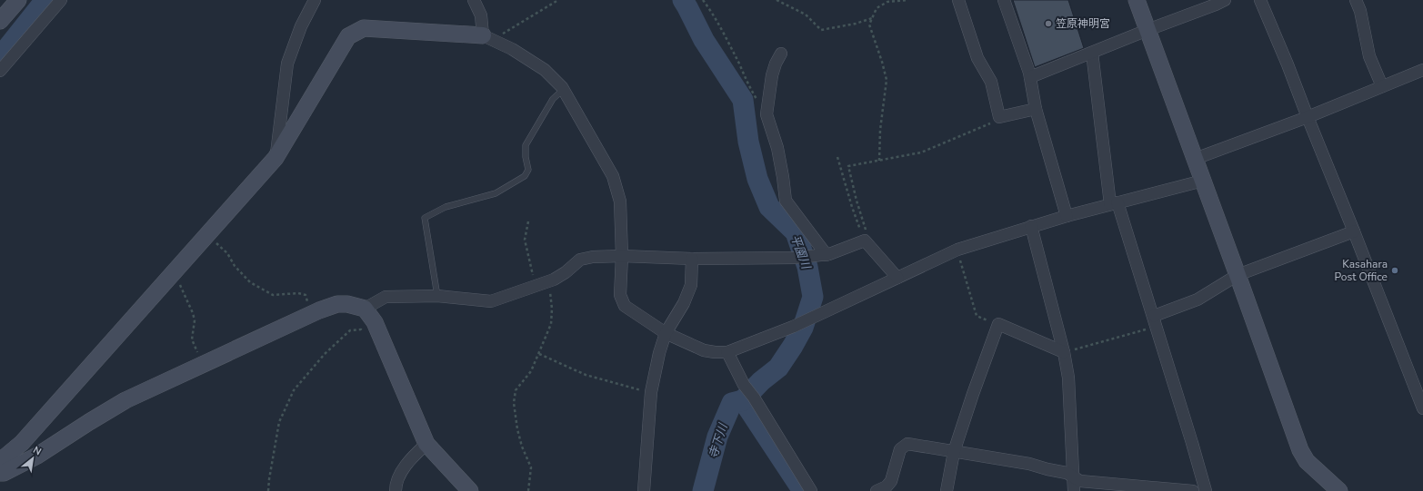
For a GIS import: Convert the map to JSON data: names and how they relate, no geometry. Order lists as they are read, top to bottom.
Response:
{
  "water": ["平園川", "寺下川"],
  "places": ["笠原神明宮", "Kasahara Post Office"],
  "north": "top right"
}
